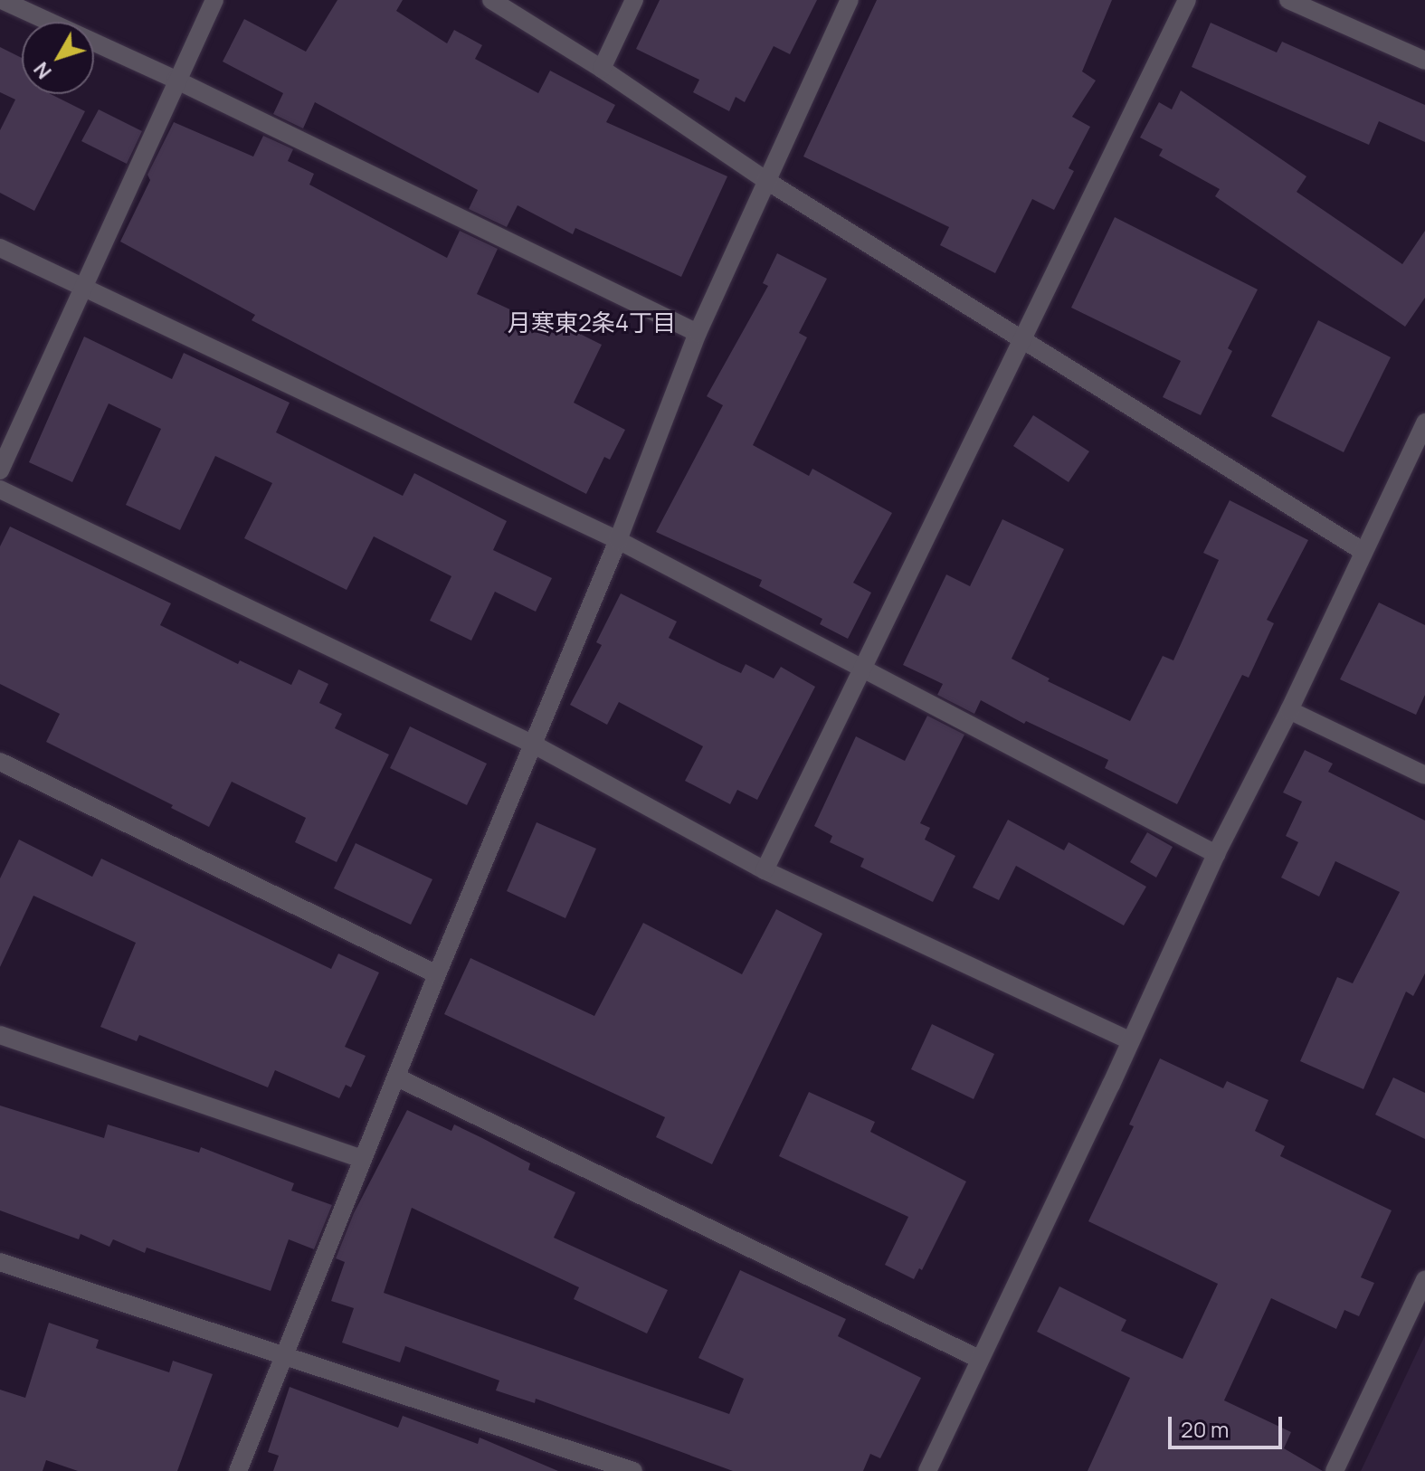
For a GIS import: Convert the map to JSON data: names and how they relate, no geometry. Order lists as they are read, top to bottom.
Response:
{
  "districts": ["月寒東2条4丁目"],
  "scale_bar": "20 m",
  "north": "bottom left"
}
